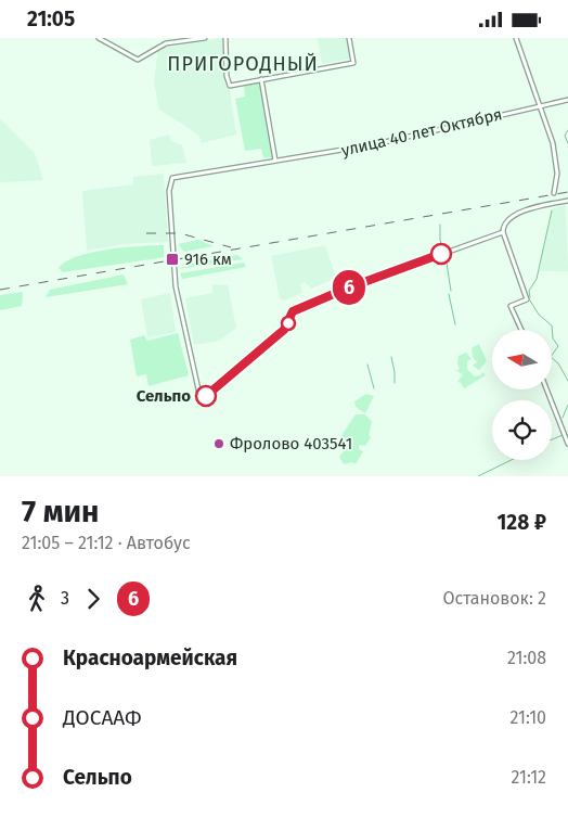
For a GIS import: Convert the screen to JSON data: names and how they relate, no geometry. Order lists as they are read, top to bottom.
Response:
{
  "streets": {
    "street": ["улица 40 лет Октября"]
  },
  "districts": ["ПРИГОРОДНЫЙ"],
  "places": {
    "transit": ["916 км"],
    "other": ["Сельпо", "Фролово 403541"]
  },
  "lines": ["bus line 6"],
  "north": "left",
  "page": {
    "status": "21:05",
    "on_map": "6",
    "heading": ["7 мин", "21:05 – 21:12 · Автобус", "128 ₽"],
    "legs": ["3", "6", "Остановок: 2"],
    "list": [
      {
        "name": "Красноармейская",
        "value": "21:08"
      },
      {
        "name": "ДОСААФ",
        "value": "21:10"
      },
      {
        "name": "Сельпо",
        "value": "21:12"
      }
    ]
  }
}
